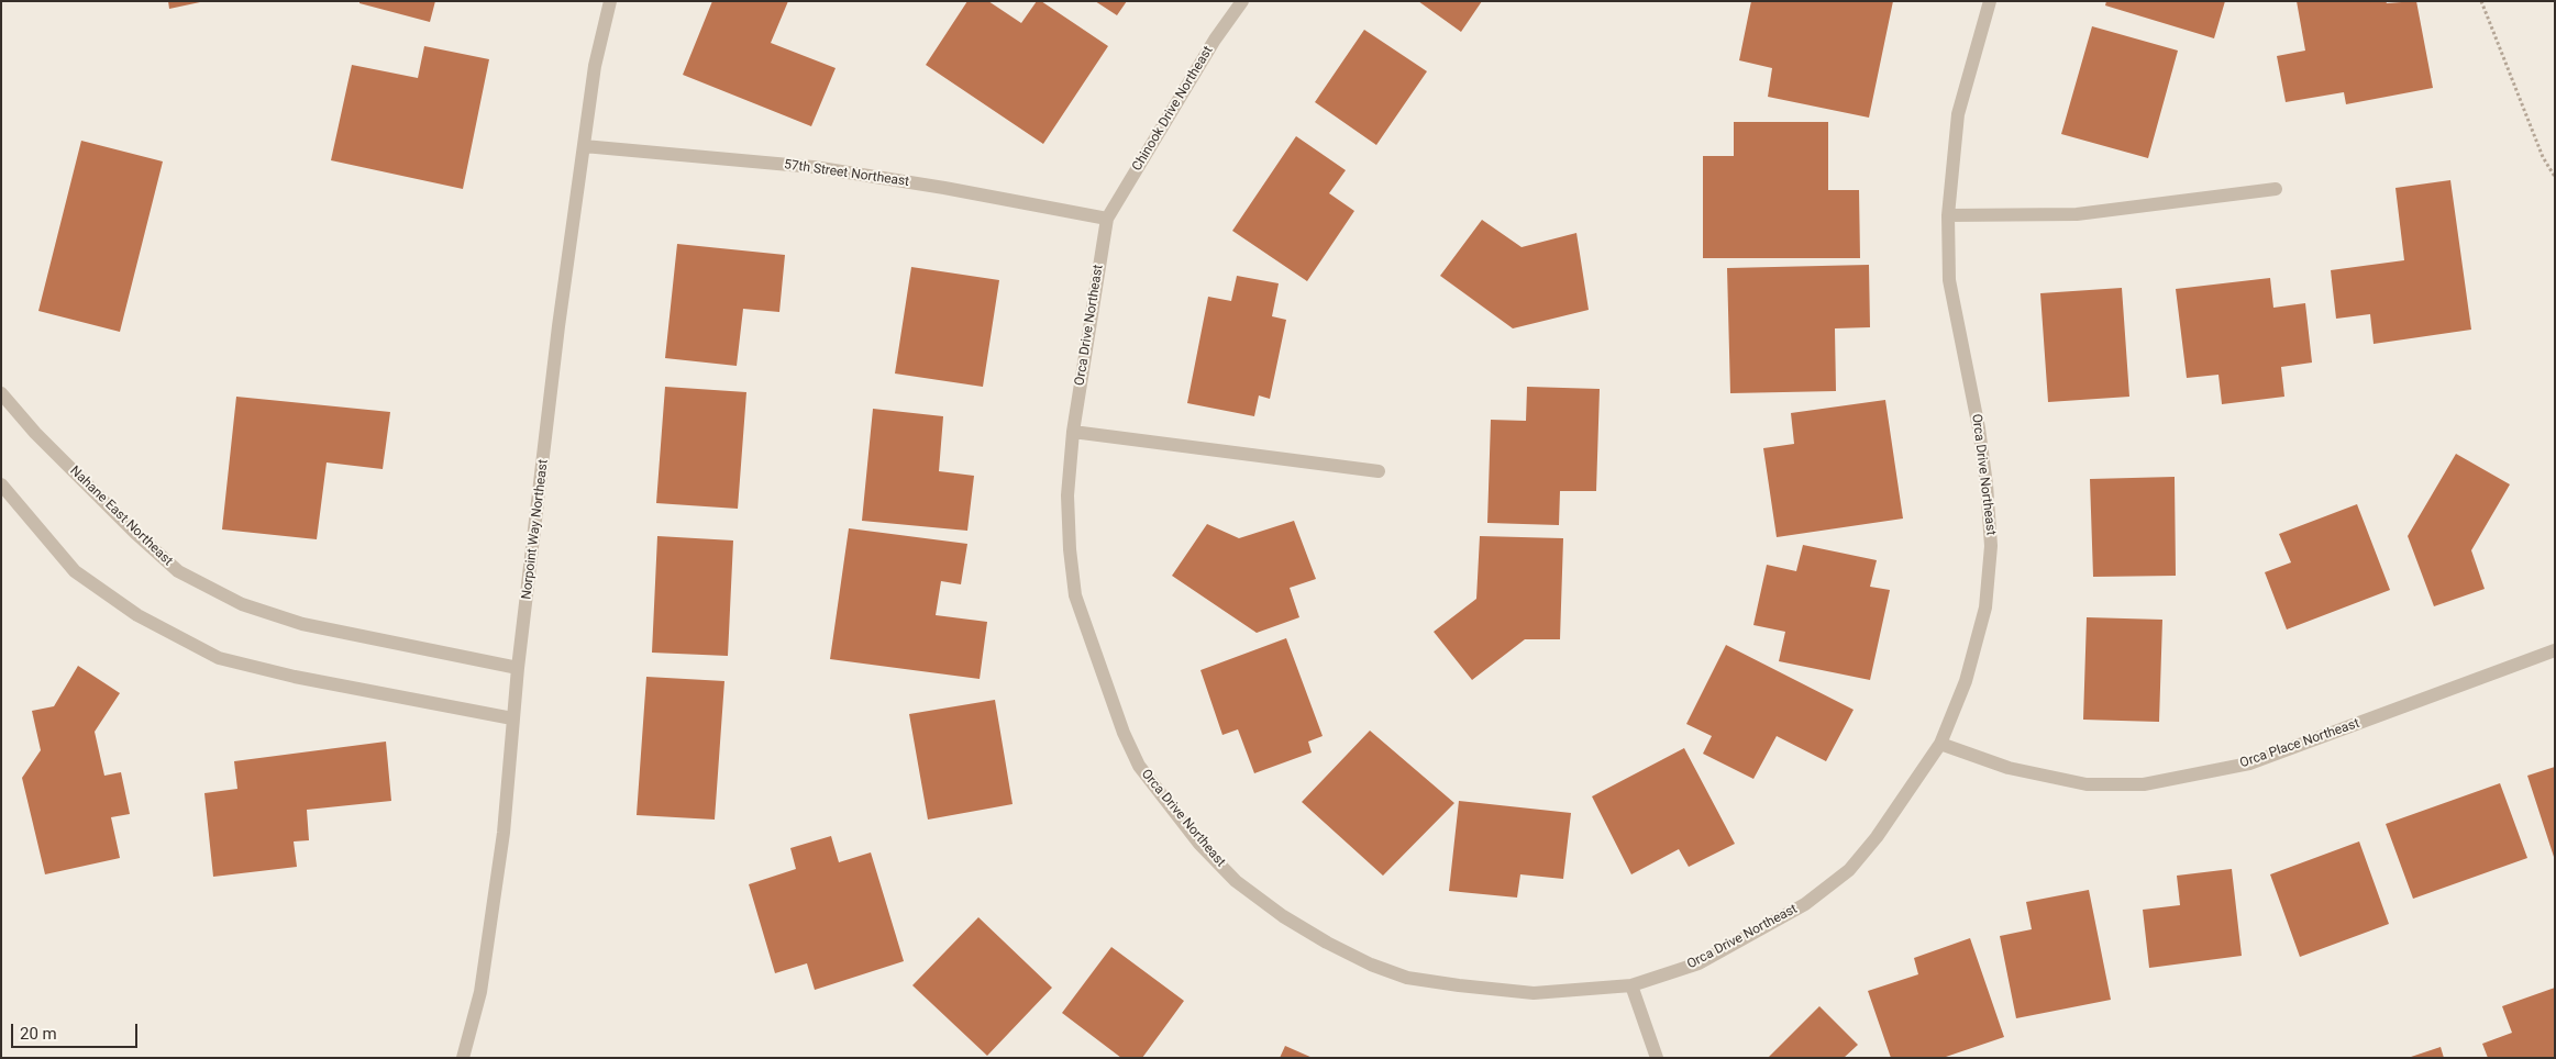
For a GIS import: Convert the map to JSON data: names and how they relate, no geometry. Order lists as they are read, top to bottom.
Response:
{
  "streets": {
    "street": [
      "Chinook Drive Northeast",
      "57th Street Northeast",
      "Orca Drive Northeast",
      "Nahane East Northeast",
      "Norpoint Way Northeast",
      "Orca Place Northeast"
    ]
  },
  "crossings": [
    ["Chinook Drive Northeast", "57th Street Northeast"],
    ["Chinook Drive Northeast", "Orca Drive Northeast"],
    ["57th Street Northeast", "Orca Drive Northeast"],
    ["57th Street Northeast", "Norpoint Way Northeast"],
    ["Orca Drive Northeast", "Orca Place Northeast"],
    ["Nahane East Northeast", "Norpoint Way Northeast"]
  ],
  "scale_bar": "20 m"
}
